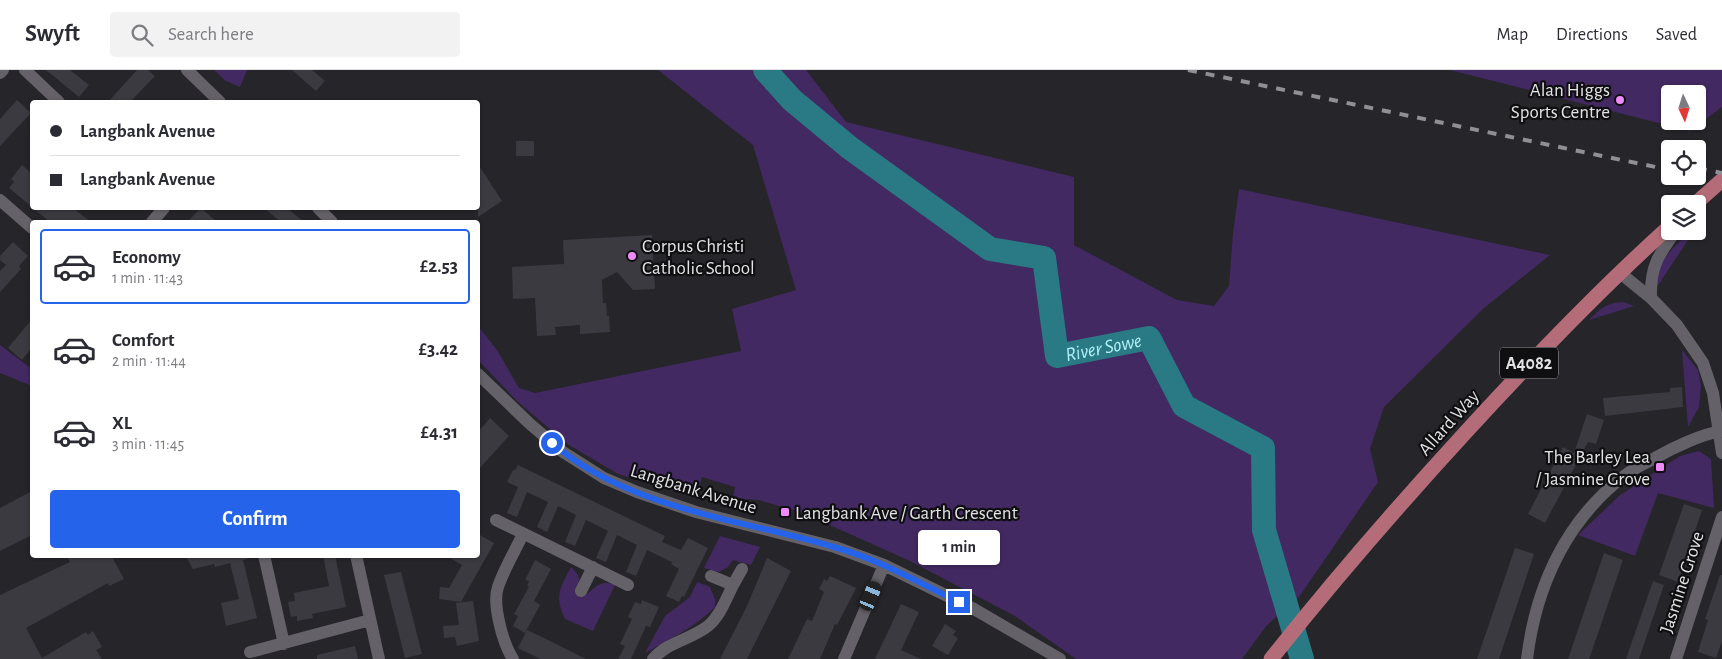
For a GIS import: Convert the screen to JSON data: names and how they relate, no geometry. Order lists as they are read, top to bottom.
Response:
{
  "streets": {
    "main road": ["A4082", "Allard Way"],
    "street": ["Langbank Avenue", "Jasmine Grove"]
  },
  "water": ["River Sowe"],
  "places": {
    "other": ["Alan Higgs Sports Centre", "Corpus Christi Catholic School"],
    "transit": ["The Barley Lea / Jasmine Grove", "Langbank Ave / Garth Crescent"]
  },
  "north": "bottom",
  "page": {
    "header": "Swyft",
    "search": "Search here",
    "nav": ["Map", "Directions", "Saved"],
    "banner": ["Langbank Avenue", "Langbank Avenue"],
    "list": [
      {
        "name": "Economy",
        "note": "1 min · 11:43",
        "value": "£2.53"
      },
      {
        "name": "Comfort",
        "note": "2 min · 11:44",
        "value": "£3.42"
      },
      {
        "name": "XL",
        "note": "3 min · 11:45",
        "value": "£4.31"
      }
    ],
    "buttons": "Confirm",
    "bubble": "1 min"
  }
}
